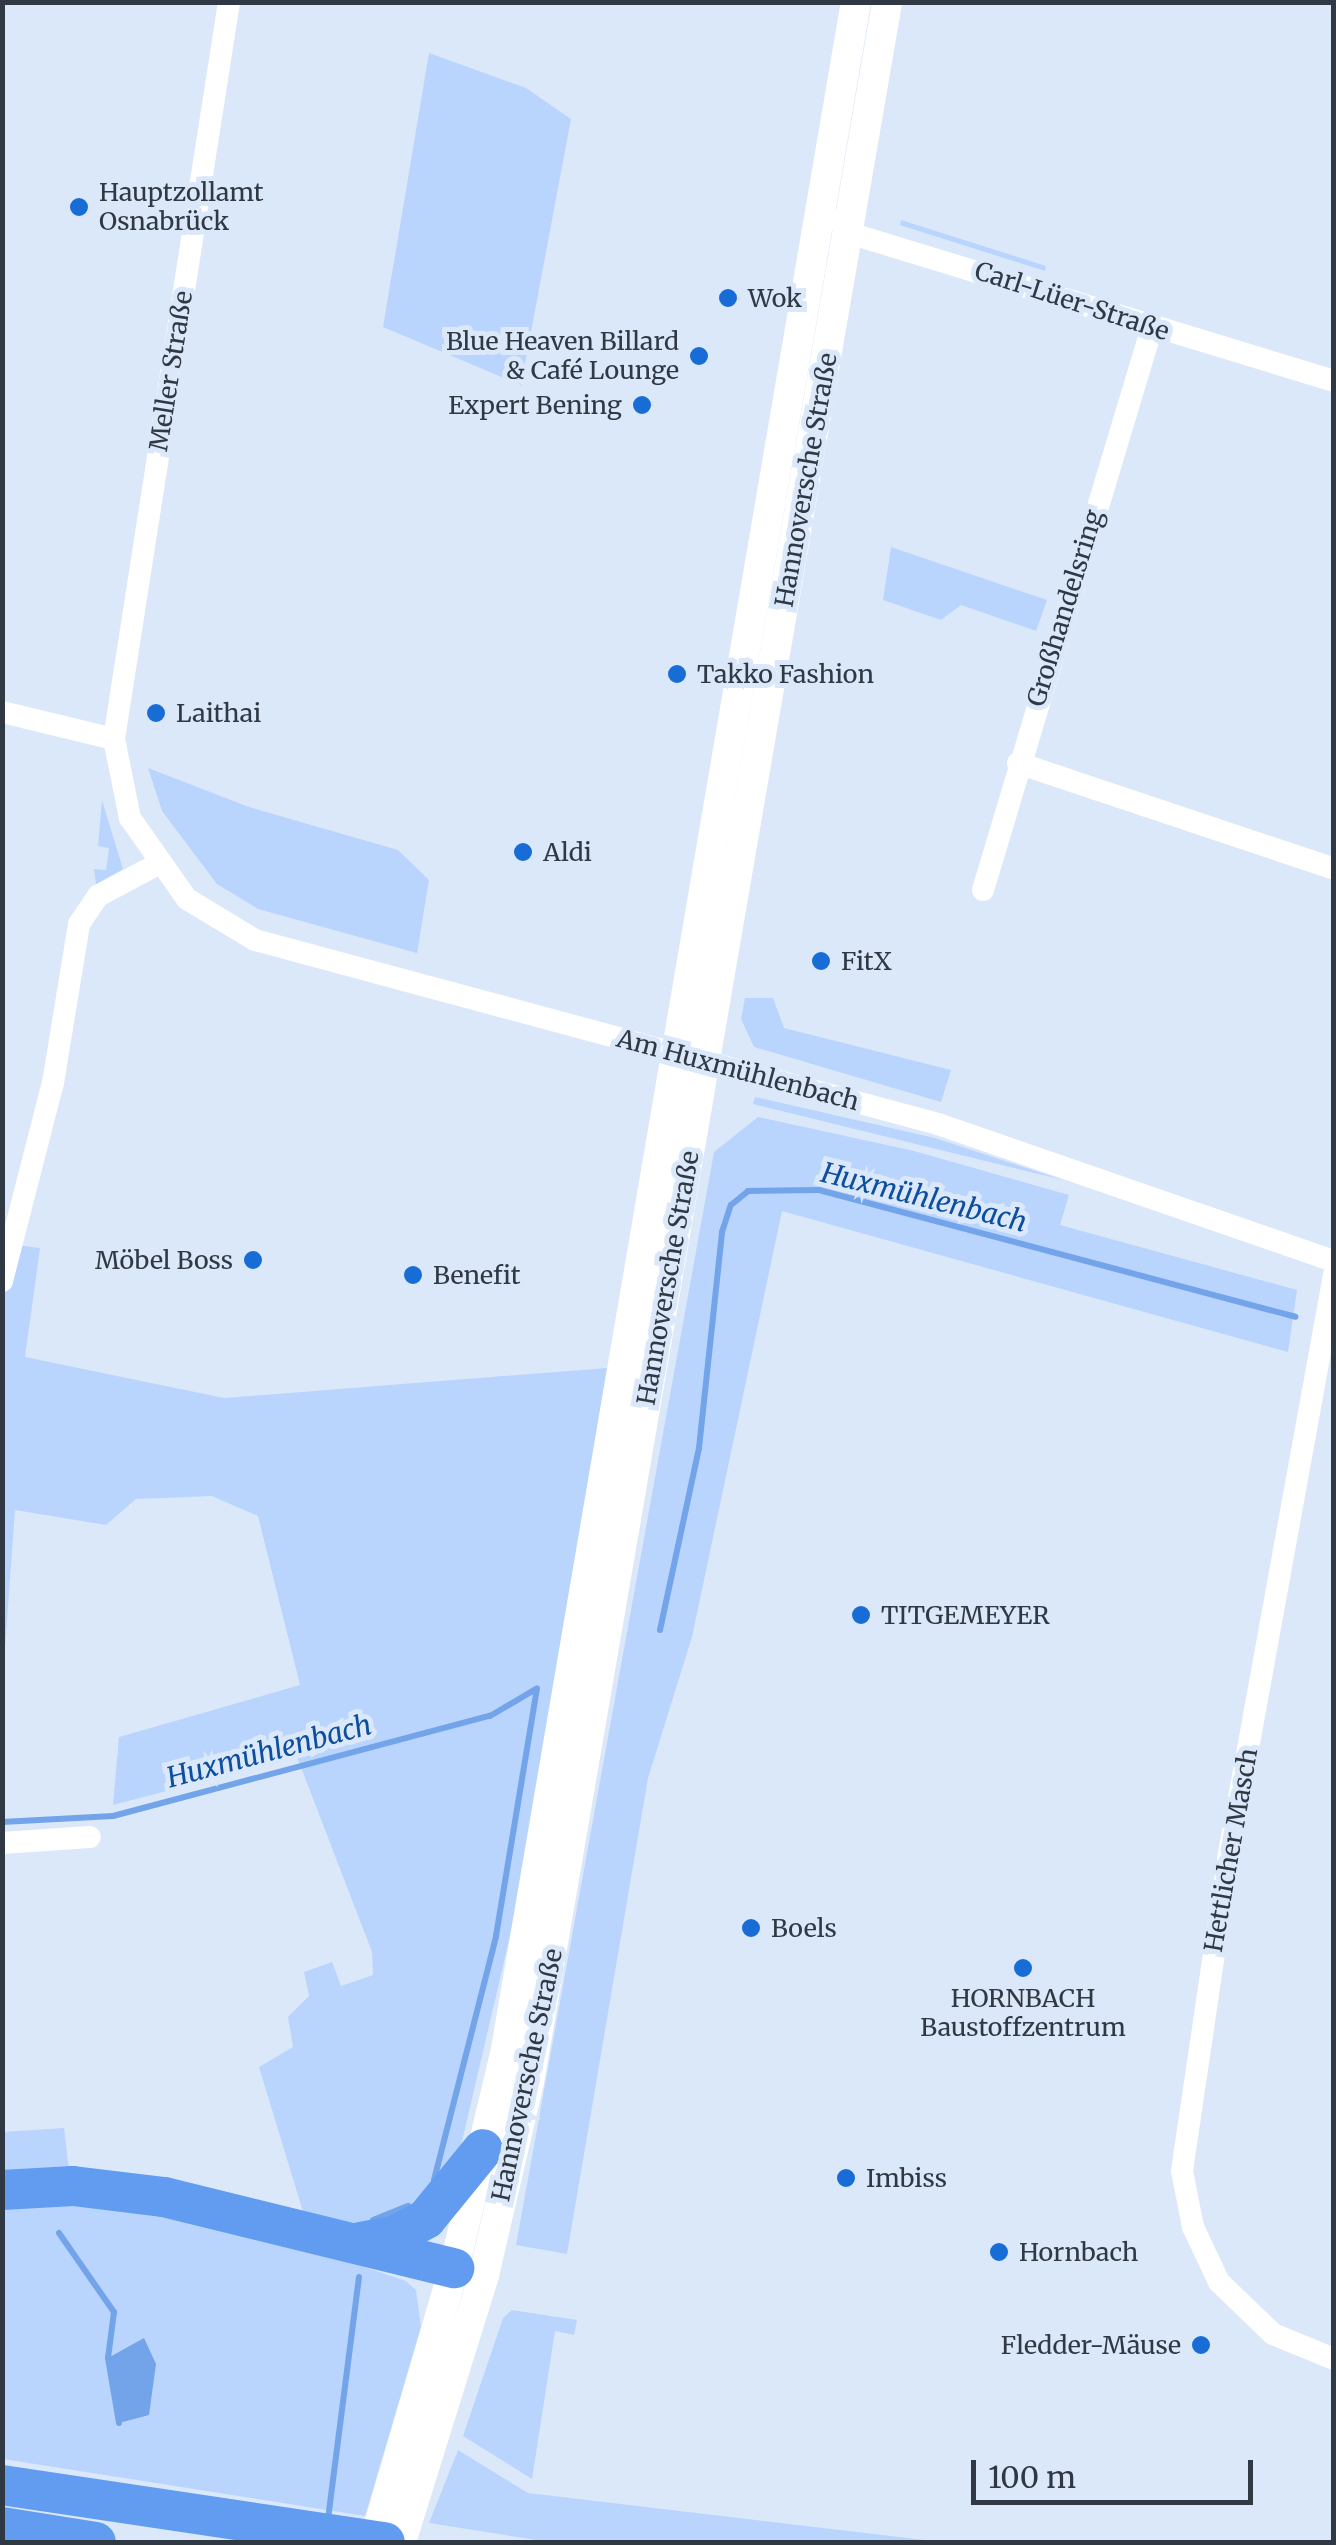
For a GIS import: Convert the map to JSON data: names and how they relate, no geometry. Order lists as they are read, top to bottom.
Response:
{
  "streets": {
    "main road": ["Hannoversche Straße"],
    "street": [
      "Carl-Lüer-Straße",
      "Meller Straße",
      "Großhandelsring",
      "Am Huxmühlenbach",
      "Hettlicher Masch"
    ]
  },
  "crossings": [
    ["Carl-Lüer-Straße", "Hannoversche Straße"],
    ["Carl-Lüer-Straße", "Großhandelsring"],
    ["Meller Straße", "Am Huxmühlenbach"],
    ["Hannoversche Straße", "Am Huxmühlenbach"]
  ],
  "water": ["Huxmühlenbach"],
  "places": [
    "Hauptzollamt Osnabrück",
    "Wok",
    "Blue Heaven Billard & Café Lounge",
    "Expert Bening",
    "Takko Fashion",
    "Laithai",
    "Aldi",
    "FitX",
    "Möbel Boss",
    "Benefit",
    "TITGEMEYER",
    "Boels",
    "HORNBACH Baustoffzentrum",
    "Imbiss",
    "Hornbach",
    "Fledder-Mäuse"
  ],
  "scale_bar": "100 m"
}
